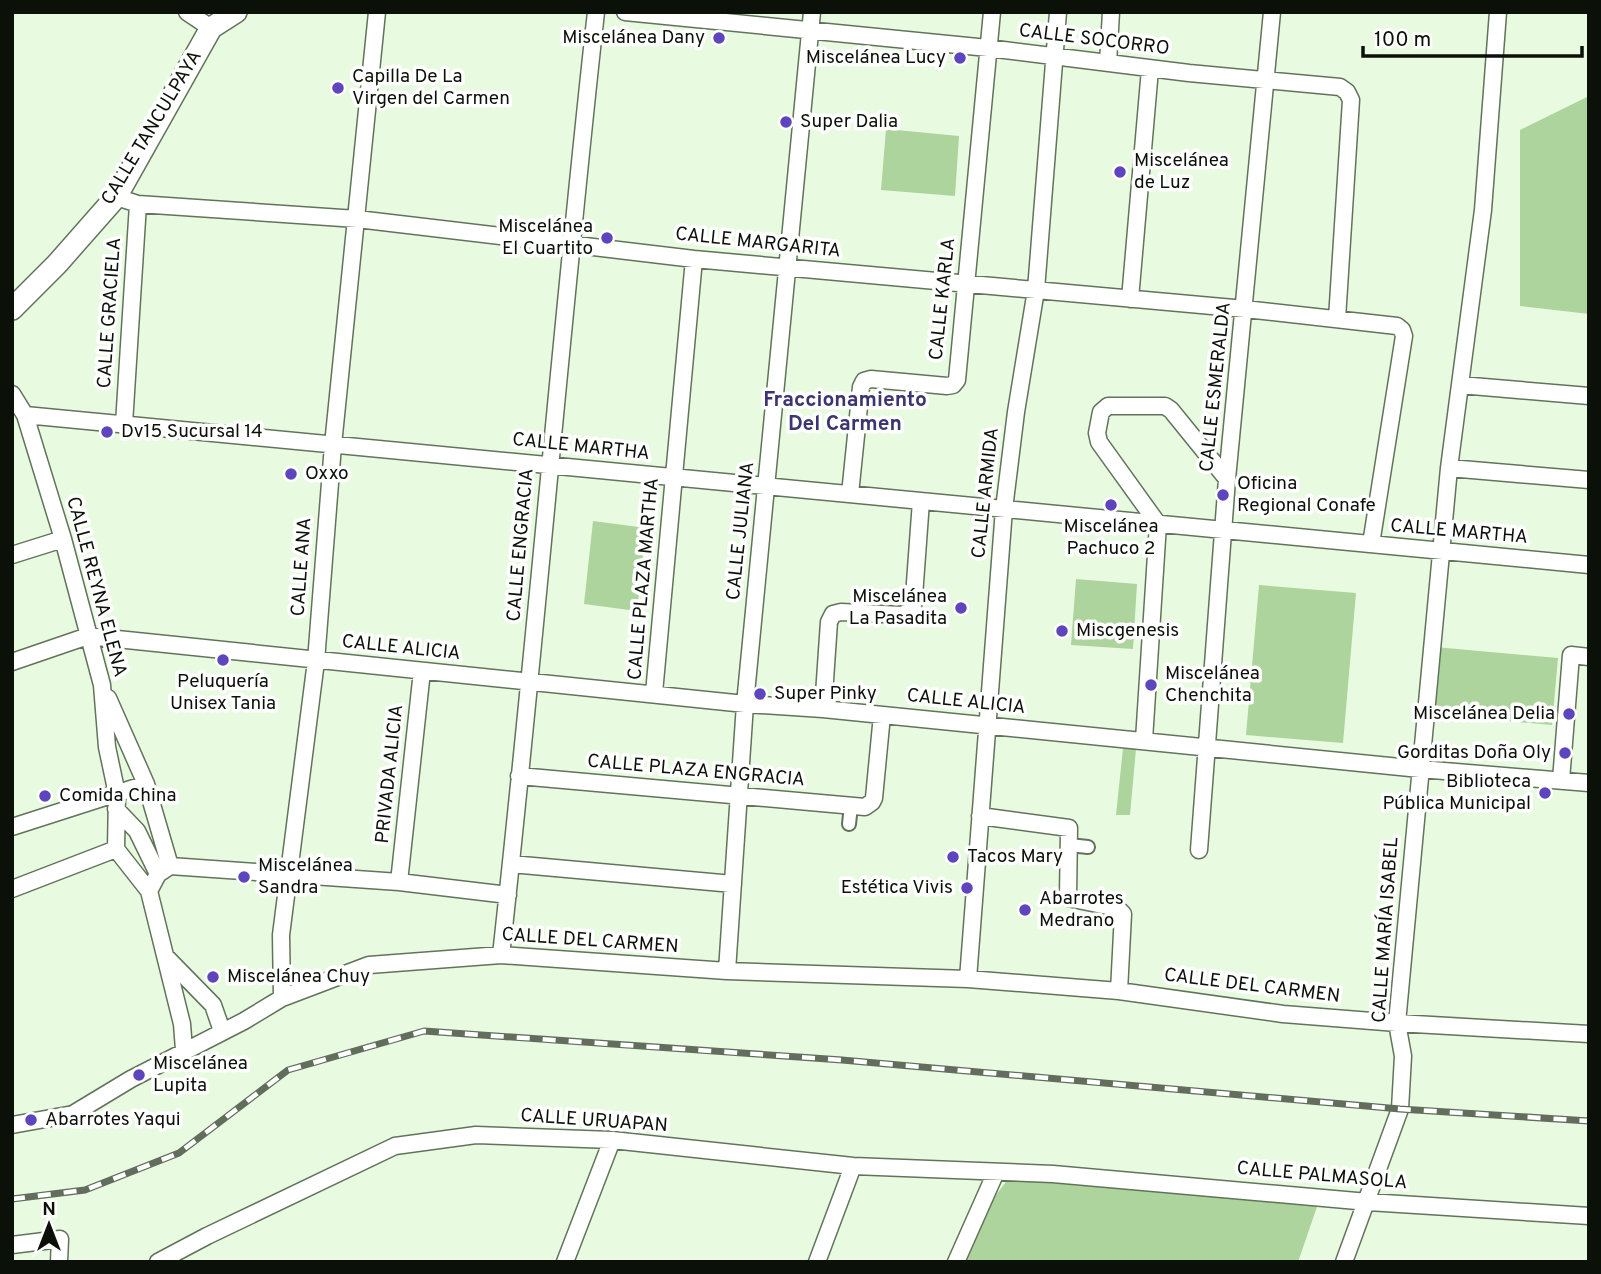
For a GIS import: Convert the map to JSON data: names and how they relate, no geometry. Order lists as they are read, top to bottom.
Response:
{
  "streets": {
    "street": [
      "CALLE SOCORRO",
      "CALLE TANCULPAYA",
      "CALLE MARGARITA",
      "CALLE KARLA",
      "CALLE GRACIELA",
      "CALLE ESMERALDA",
      "CALLE MARTHA",
      "CALLE ARMIDA",
      "CALLE JULIANA",
      "CALLE ENGRACIA",
      "CALLE ANA",
      "CALLE PLAZA MARTHA",
      "CALLE REYNA ELENA",
      "CALLE ALICIA",
      "CALLE PLAZA ENGRACIA",
      "PRIVADA ALICIA",
      "CALLE MARÍA ISABEL",
      "CALLE DEL CARMEN",
      "CALLE URUAPAN",
      "CALLE PALMASOLA"
    ]
  },
  "crossings": [
    ["CALLE SOCORRO", "CALLE MARGARITA"],
    ["CALLE SOCORRO", "CALLE KARLA"],
    ["CALLE SOCORRO", "CALLE ESMERALDA"],
    ["CALLE SOCORRO", "CALLE ARMIDA"],
    ["CALLE SOCORRO", "CALLE JULIANA"],
    ["CALLE TANCULPAYA", "CALLE MARGARITA"],
    ["CALLE MARGARITA", "CALLE KARLA"],
    ["CALLE MARGARITA", "CALLE GRACIELA"],
    ["CALLE MARGARITA", "CALLE ESMERALDA"],
    ["CALLE MARGARITA", "CALLE MARTHA"],
    ["CALLE MARGARITA", "CALLE ARMIDA"],
    ["CALLE MARGARITA", "CALLE JULIANA"],
    ["CALLE MARGARITA", "CALLE ENGRACIA"],
    ["CALLE MARGARITA", "CALLE ANA"],
    ["CALLE MARGARITA", "CALLE PLAZA MARTHA"],
    ["CALLE KARLA", "CALLE MARTHA"],
    ["CALLE GRACIELA", "CALLE MARTHA"],
    ["CALLE ESMERALDA", "CALLE MARTHA"],
    ["CALLE ESMERALDA", "CALLE ALICIA"],
    ["CALLE MARTHA", "CALLE ARMIDA"],
    ["CALLE MARTHA", "CALLE JULIANA"],
    ["CALLE MARTHA", "CALLE ENGRACIA"],
    ["CALLE MARTHA", "CALLE ANA"],
    ["CALLE MARTHA", "CALLE PLAZA MARTHA"],
    ["CALLE MARTHA", "CALLE REYNA ELENA"],
    ["CALLE MARTHA", "CALLE MARÍA ISABEL"],
    ["CALLE ARMIDA", "CALLE ALICIA"],
    ["CALLE ARMIDA", "CALLE DEL CARMEN"],
    ["CALLE JULIANA", "CALLE ALICIA"],
    ["CALLE JULIANA", "CALLE PLAZA ENGRACIA"],
    ["CALLE JULIANA", "CALLE DEL CARMEN"],
    ["CALLE ENGRACIA", "CALLE ALICIA"],
    ["CALLE ENGRACIA", "CALLE PLAZA ENGRACIA"],
    ["CALLE ENGRACIA", "CALLE DEL CARMEN"],
    ["CALLE ANA", "CALLE ALICIA"],
    ["CALLE ANA", "CALLE DEL CARMEN"],
    ["CALLE PLAZA MARTHA", "CALLE ALICIA"],
    ["CALLE REYNA ELENA", "CALLE ALICIA"],
    ["CALLE ALICIA", "CALLE PLAZA ENGRACIA"],
    ["CALLE ALICIA", "PRIVADA ALICIA"],
    ["CALLE ALICIA", "CALLE MARÍA ISABEL"],
    ["CALLE MARÍA ISABEL", "CALLE DEL CARMEN"],
    ["CALLE MARÍA ISABEL", "CALLE PALMASOLA"],
    ["CALLE URUAPAN", "CALLE PALMASOLA"]
  ],
  "districts": ["Fraccionamiento Del Carmen"],
  "places": [
    "Miscelánea Dany",
    "Miscelánea Lucy",
    "Capilla De La Virgen del Carmen",
    "Super Dalia",
    "Miscelánea de Luz",
    "Miscelánea El Cuartito",
    "Dv15 Sucursal 14",
    "Oxxo",
    "Oficina Regional Conafe",
    "Miscelánea Pachuco 2",
    "Miscelánea La Pasadita",
    "Miscgenesis",
    "Peluquería Unisex Tania",
    "Miscelánea Chenchita",
    "Super Pinky",
    "Miscelánea Delia",
    "Gorditas Doña Oly",
    "Biblioteca Pública Municipal",
    "Comida China",
    "Tacos Mary",
    "Miscelánea Sandra",
    "Estética Vivis",
    "Abarrotes Medrano",
    "Miscelánea Chuy",
    "Miscelánea Lupita",
    "Abarrotes Yaqui"
  ],
  "scale_bar": "100 m",
  "north": "top"
}
